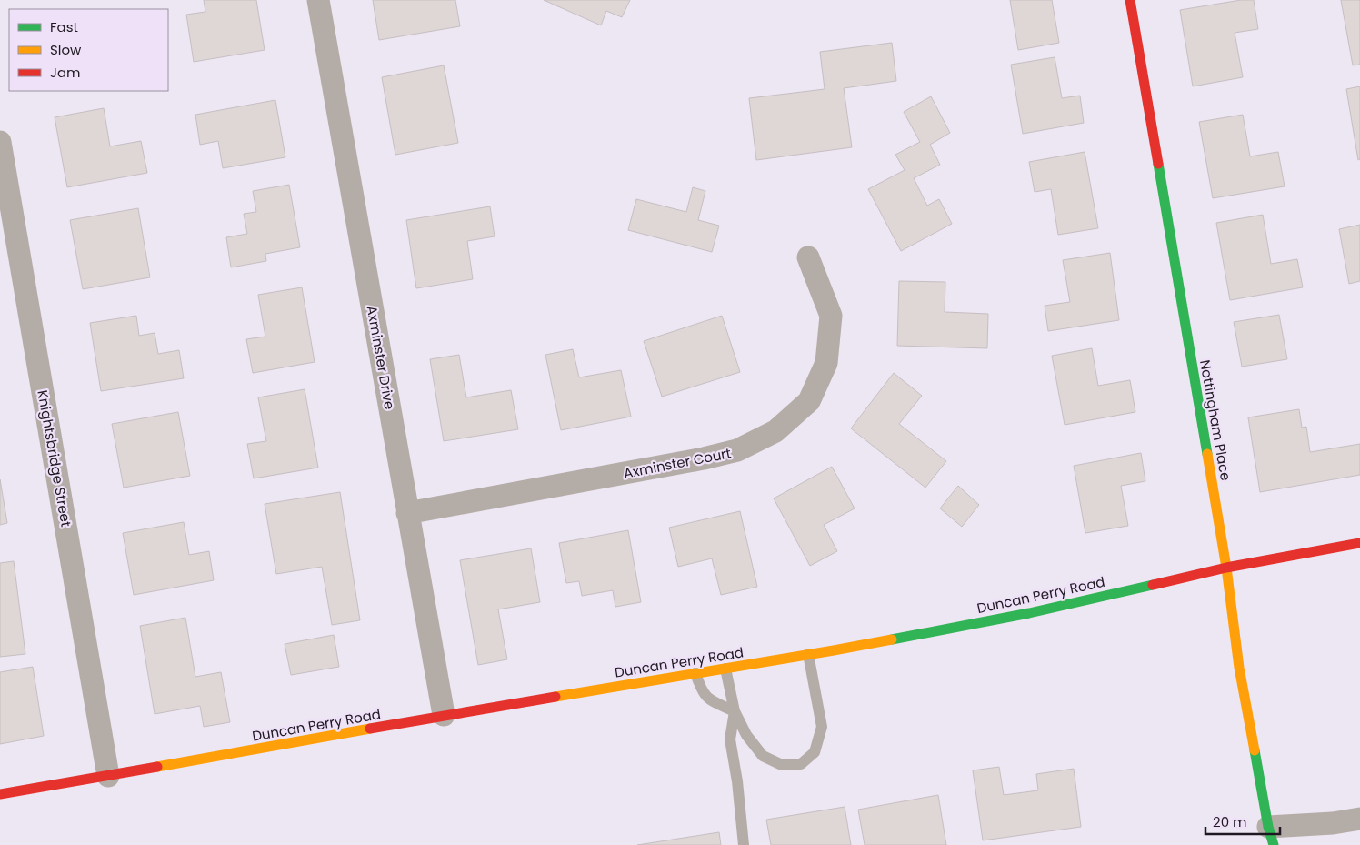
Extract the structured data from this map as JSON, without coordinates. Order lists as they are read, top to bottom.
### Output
{
  "streets": {
    "street": [
      "Axminster Drive",
      "Nottingham Place",
      "Knightsbridge Street",
      "Axminster Court",
      "Duncan Perry Road"
    ]
  },
  "crossings": [
    ["Axminster Drive", "Axminster Court"],
    ["Axminster Drive", "Duncan Perry Road"],
    ["Nottingham Place", "Duncan Perry Road"],
    ["Knightsbridge Street", "Duncan Perry Road"]
  ],
  "legend": ["Fast", "Slow", "Jam"],
  "scale_bar": "20 m"
}
